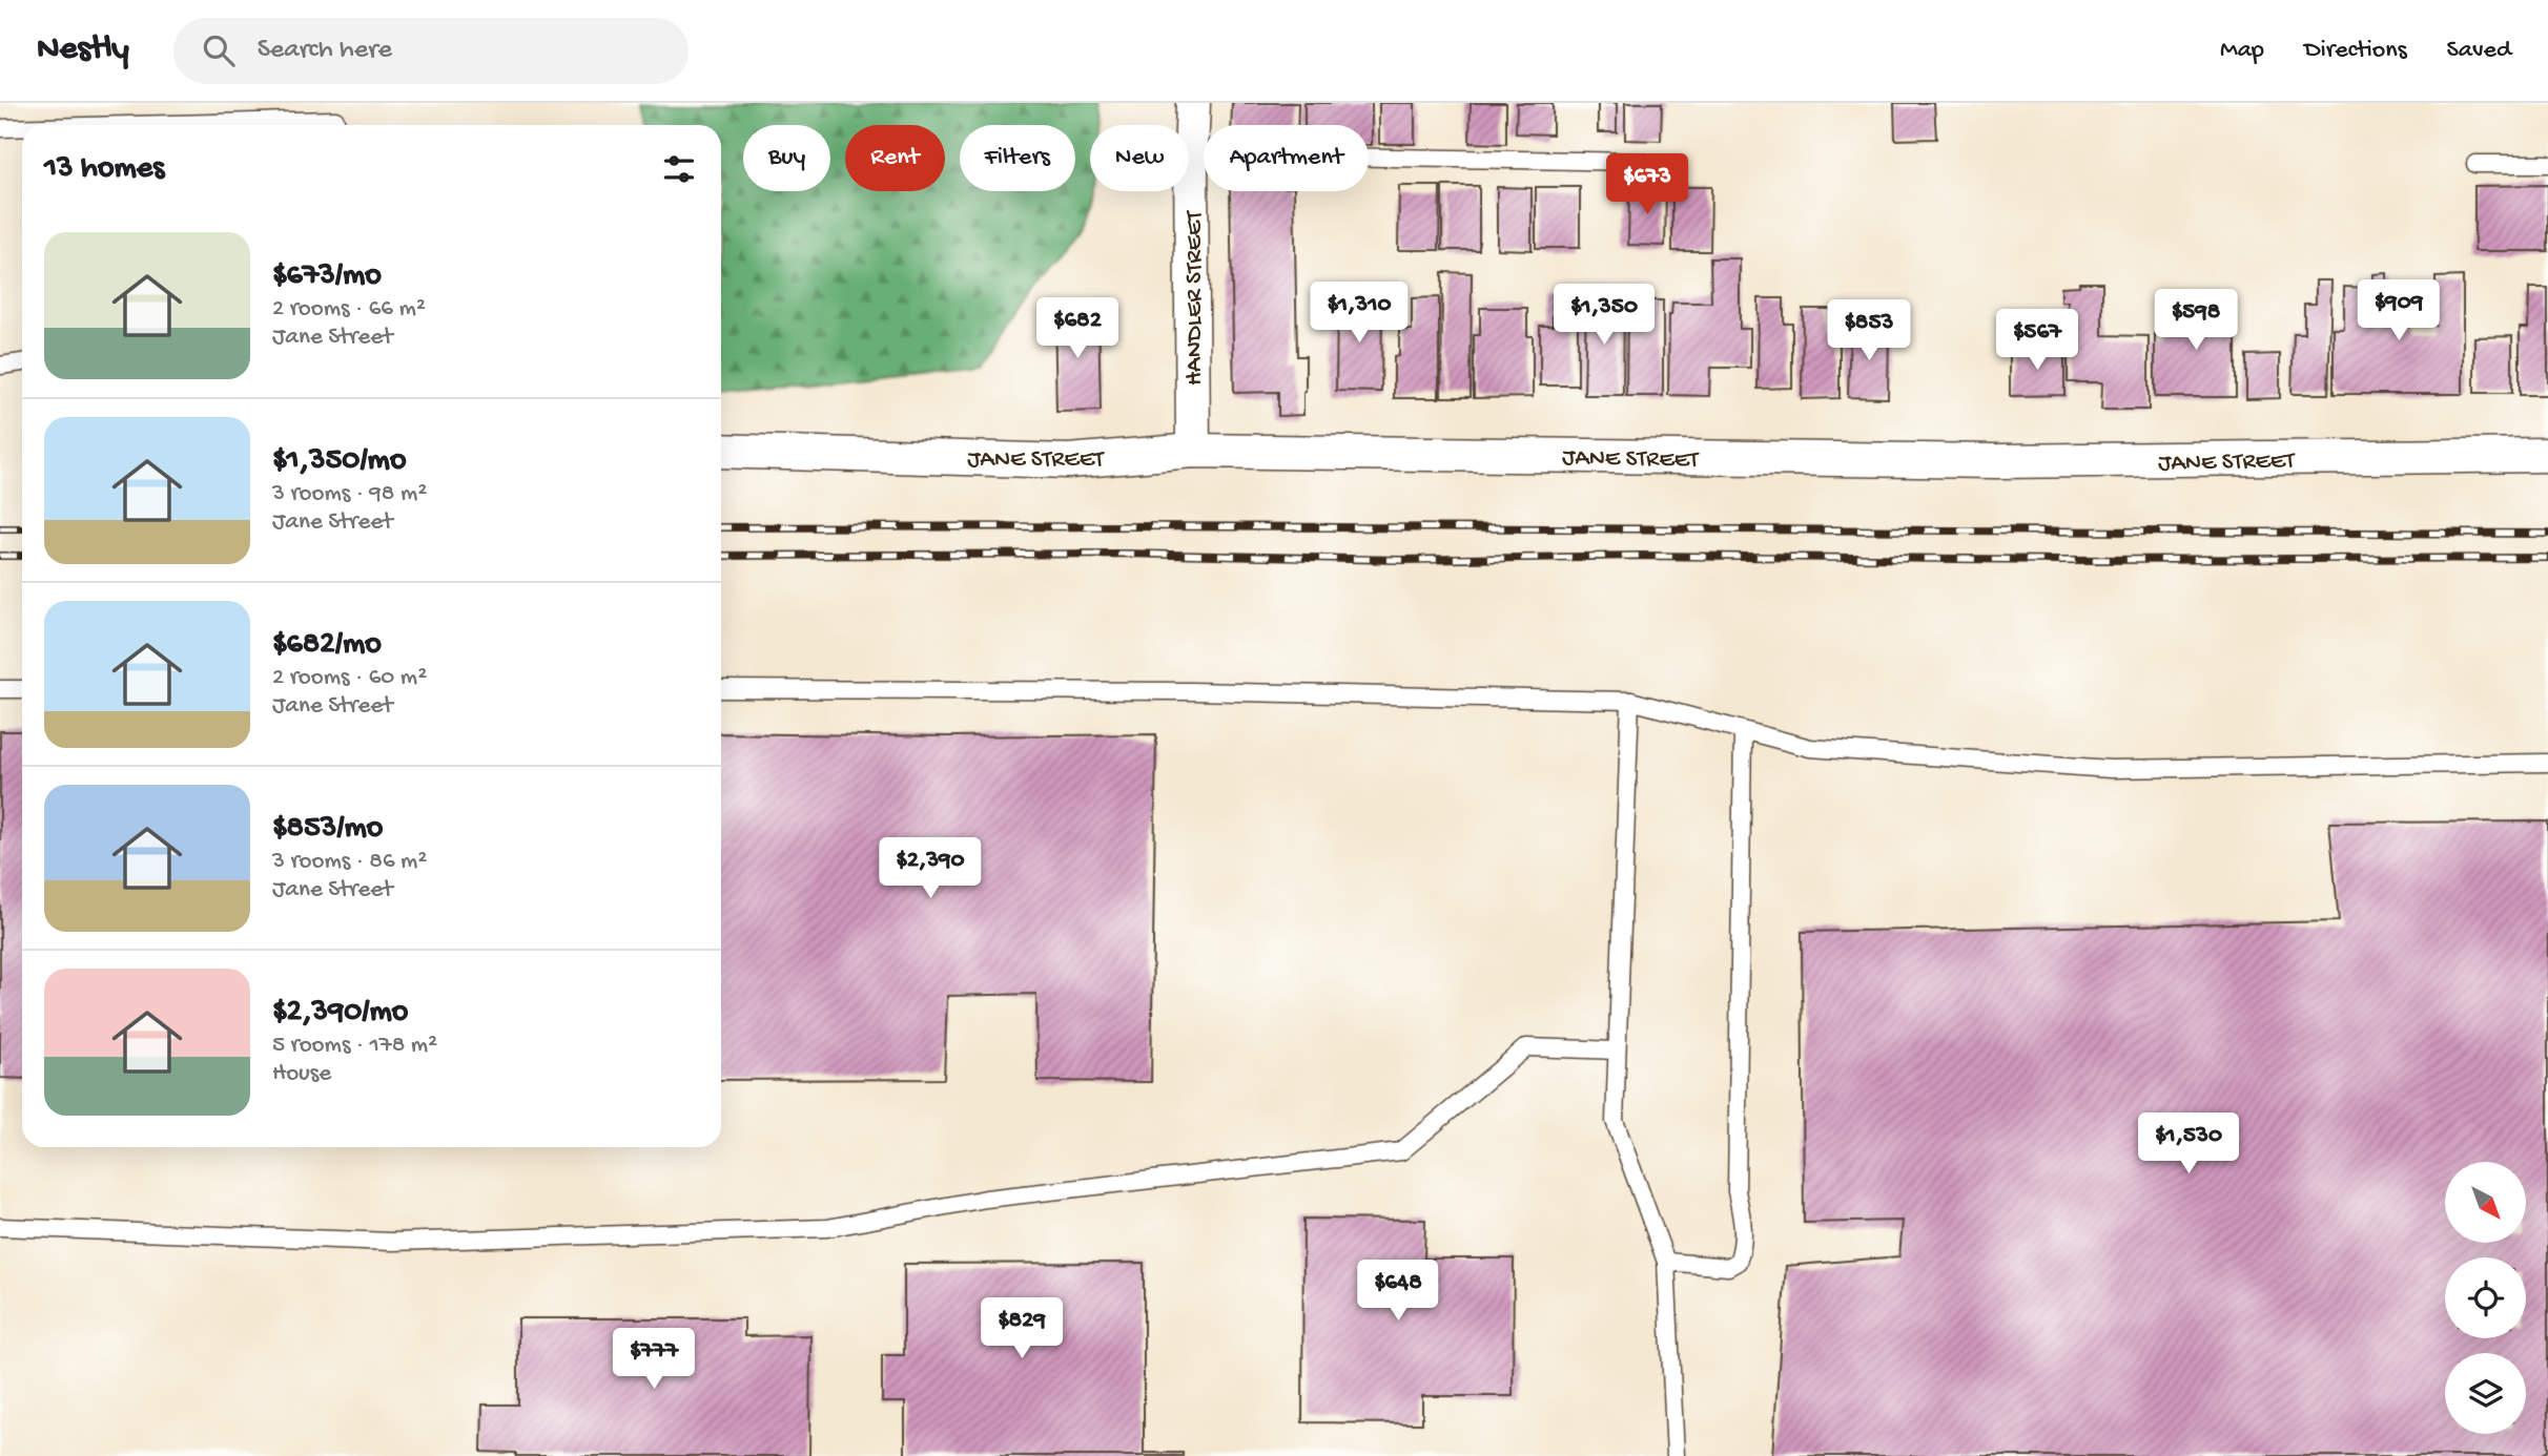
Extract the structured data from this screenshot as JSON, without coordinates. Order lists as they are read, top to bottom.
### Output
{
  "streets": {
    "street": ["HANDLER STREET", "JANE STREET"]
  },
  "crossings": [
    ["HANDLER STREET", "JANE STREET"]
  ],
  "north": "bottom right",
  "page": {
    "header": "Nestly",
    "search": "Search here",
    "nav": ["Map", "Directions", "Saved"],
    "chip": [
      "Buy",
      "Rent",
      "Filters",
      "New",
      "Apartment"
    ],
    "heading": "13 homes",
    "price": [
      "$673",
      "$909",
      "$1,310",
      "$1,350",
      "$598",
      "$682",
      "$853",
      "$567",
      "$2,390",
      "$1,530",
      "$648",
      "$829",
      "$777"
    ],
    "list": [
      {
        "name": "$673/mo",
        "note": "2 rooms · 66 m² · Jane Street"
      },
      {
        "name": "$1,350/mo",
        "note": "3 rooms · 98 m² · Jane Street"
      },
      {
        "name": "$682/mo",
        "note": "2 rooms · 60 m² · Jane Street"
      },
      {
        "name": "$853/mo",
        "note": "3 rooms · 86 m² · Jane Street"
      },
      {
        "name": "$2,390/mo",
        "note": "5 rooms · 178 m² · House"
      }
    ]
  }
}
